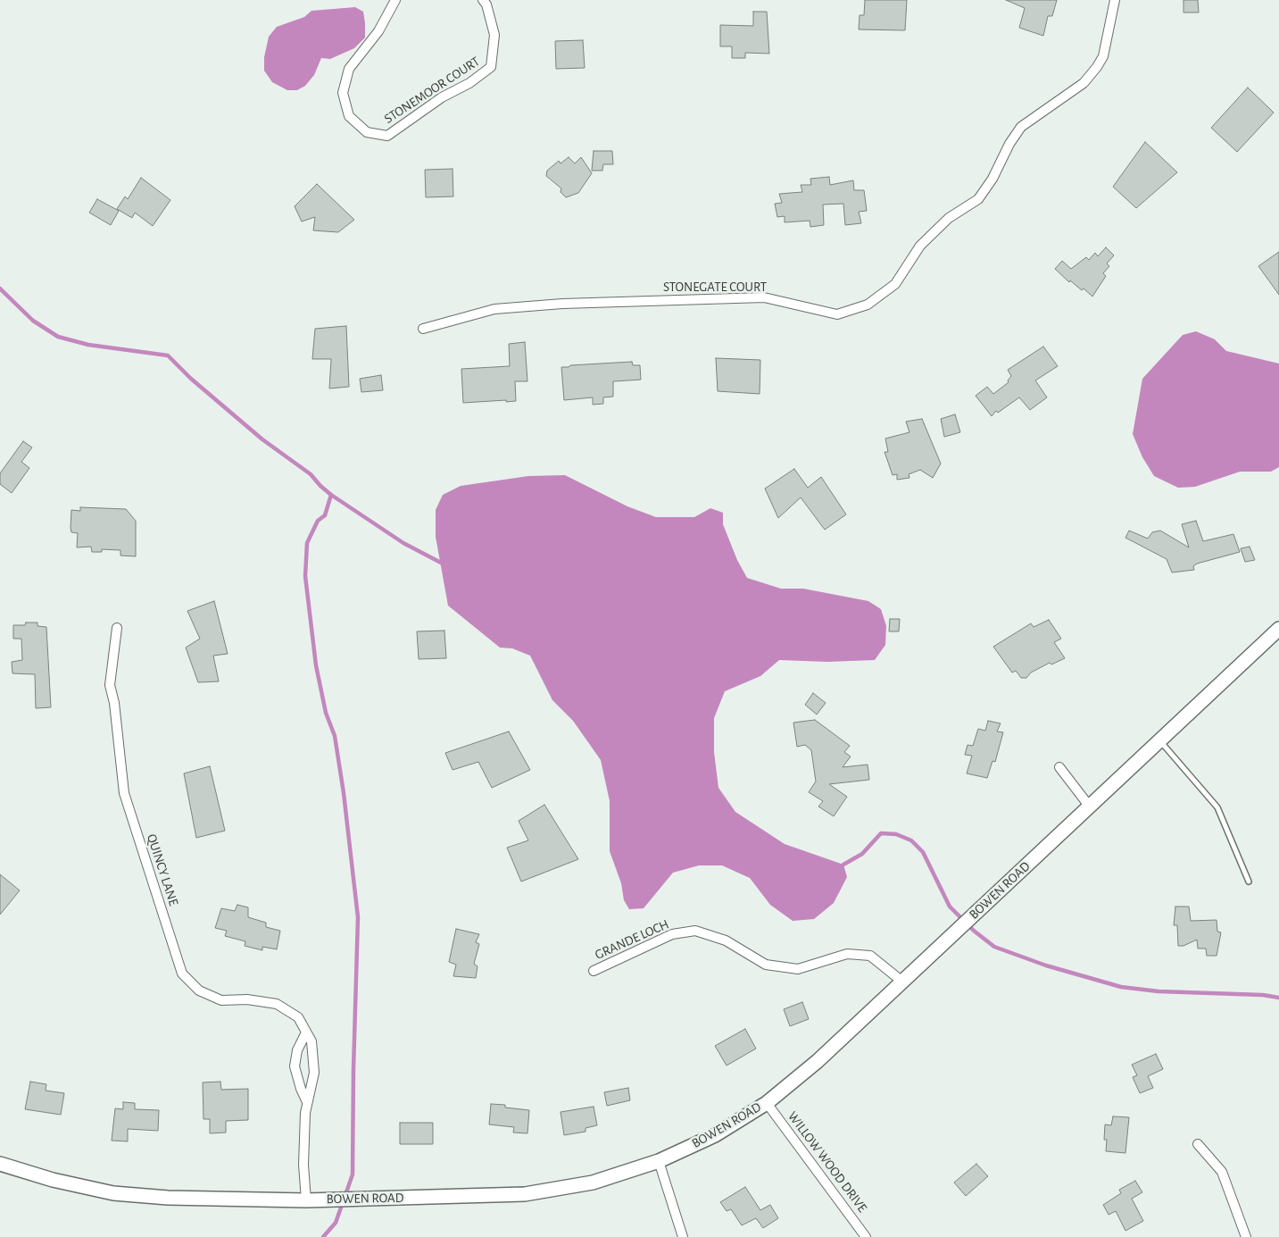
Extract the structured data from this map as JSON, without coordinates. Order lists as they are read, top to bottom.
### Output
{
  "streets": {
    "street": [
      "STONEMOOR COURT",
      "STONEGATE COURT",
      "QUINCY LANE",
      "BOWEN ROAD",
      "GRANDE LOCH",
      "WILLOW WOOD DRIVE"
    ]
  },
  "crossings": [
    ["QUINCY LANE", "BOWEN ROAD"],
    ["BOWEN ROAD", "GRANDE LOCH"],
    ["BOWEN ROAD", "WILLOW WOOD DRIVE"]
  ]
}
